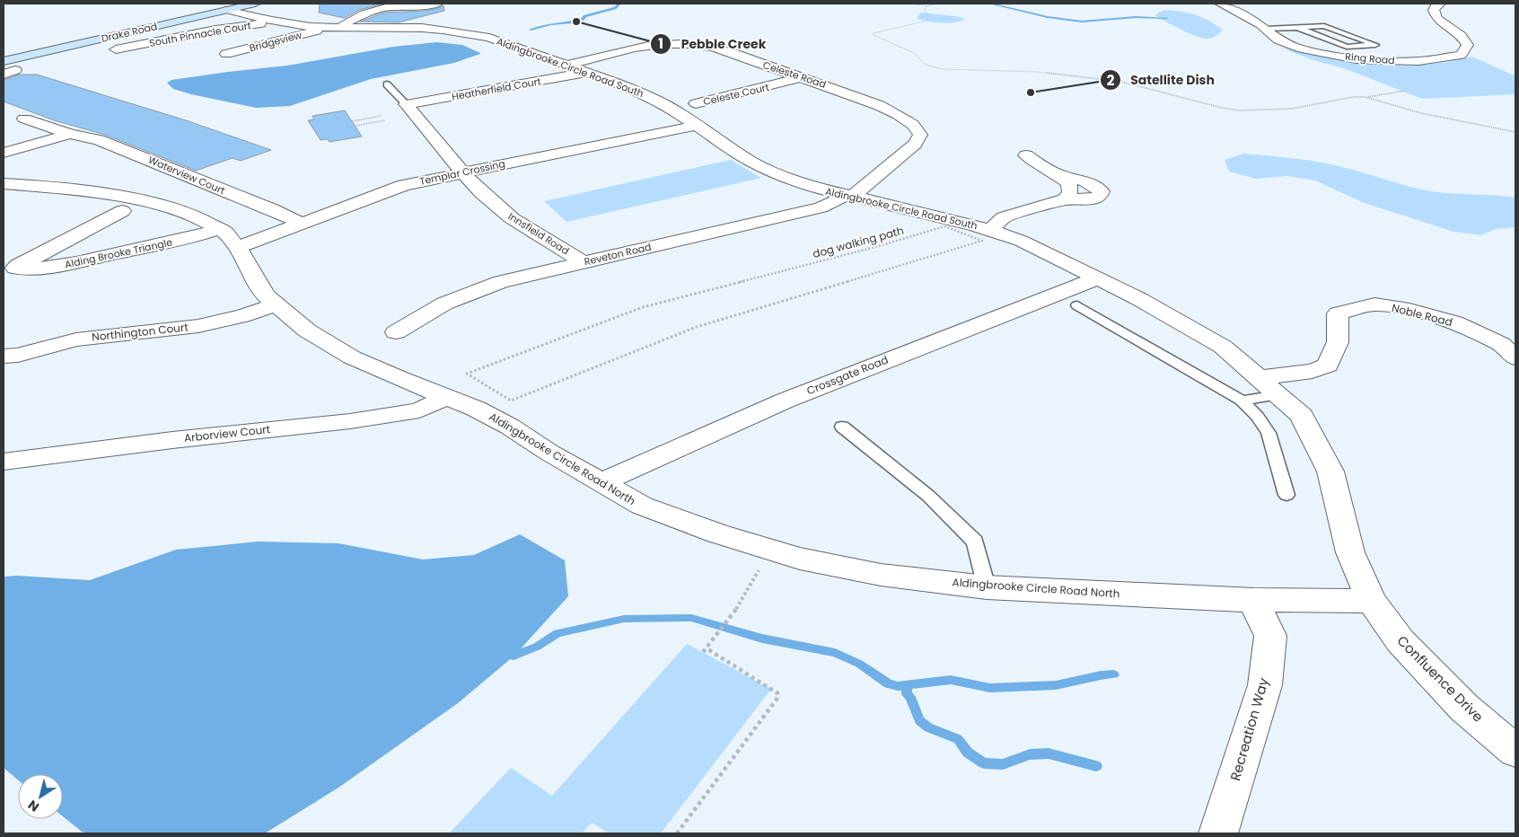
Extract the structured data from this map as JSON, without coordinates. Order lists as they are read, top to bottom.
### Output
{
  "streets": {
    "street": [
      "Drake Road",
      "South Pinnacle Court",
      "Bridgeview",
      "Ring Road",
      "Aldingbrooke Circle Road South",
      "Celeste Road",
      "Heatherfield Court",
      "Celeste Court",
      "Templar Crossing",
      "Waterview Court",
      "Innsfield Road",
      "Alding Brooke Triangle",
      "Reveton Road",
      "Noble Road",
      "Northington Court",
      "Crossgate Road",
      "Arborview Court",
      "Aldingbrooke Circle Road North",
      "Confluence Drive",
      "Recreation Way"
    ],
    "path": ["dog walking path"]
  },
  "crossings": [
    ["Drake Road", "Aldingbrooke Circle Road South"],
    ["South Pinnacle Court", "Aldingbrooke Circle Road South"],
    ["Bridgeview", "Aldingbrooke Circle Road South"],
    ["Aldingbrooke Circle Road South", "Celeste Road"],
    ["Aldingbrooke Circle Road South", "Heatherfield Court"],
    ["Aldingbrooke Circle Road South", "Templar Crossing"],
    ["Aldingbrooke Circle Road South", "Reveton Road"],
    ["Aldingbrooke Circle Road South", "Noble Road"],
    ["Aldingbrooke Circle Road South", "Crossgate Road"],
    ["Aldingbrooke Circle Road South", "Aldingbrooke Circle Road North"],
    ["Aldingbrooke Circle Road South", "Confluence Drive"],
    ["Celeste Road", "Celeste Court"],
    ["Celeste Road", "Reveton Road"],
    ["Heatherfield Court", "Innsfield Road"],
    ["Templar Crossing", "Waterview Court"],
    ["Templar Crossing", "Innsfield Road"],
    ["Templar Crossing", "Alding Brooke Triangle"],
    ["Templar Crossing", "Aldingbrooke Circle Road North"],
    ["Innsfield Road", "Reveton Road"],
    ["Alding Brooke Triangle", "Aldingbrooke Circle Road North"],
    ["Northington Court", "Aldingbrooke Circle Road North"],
    ["Crossgate Road", "Aldingbrooke Circle Road North"],
    ["Arborview Court", "Aldingbrooke Circle Road North"],
    ["Aldingbrooke Circle Road North", "Confluence Drive"],
    ["Aldingbrooke Circle Road North", "Recreation Way"]
  ],
  "places": ["Pebble Creek", "Satellite Dish"],
  "north": "bottom left"
}
